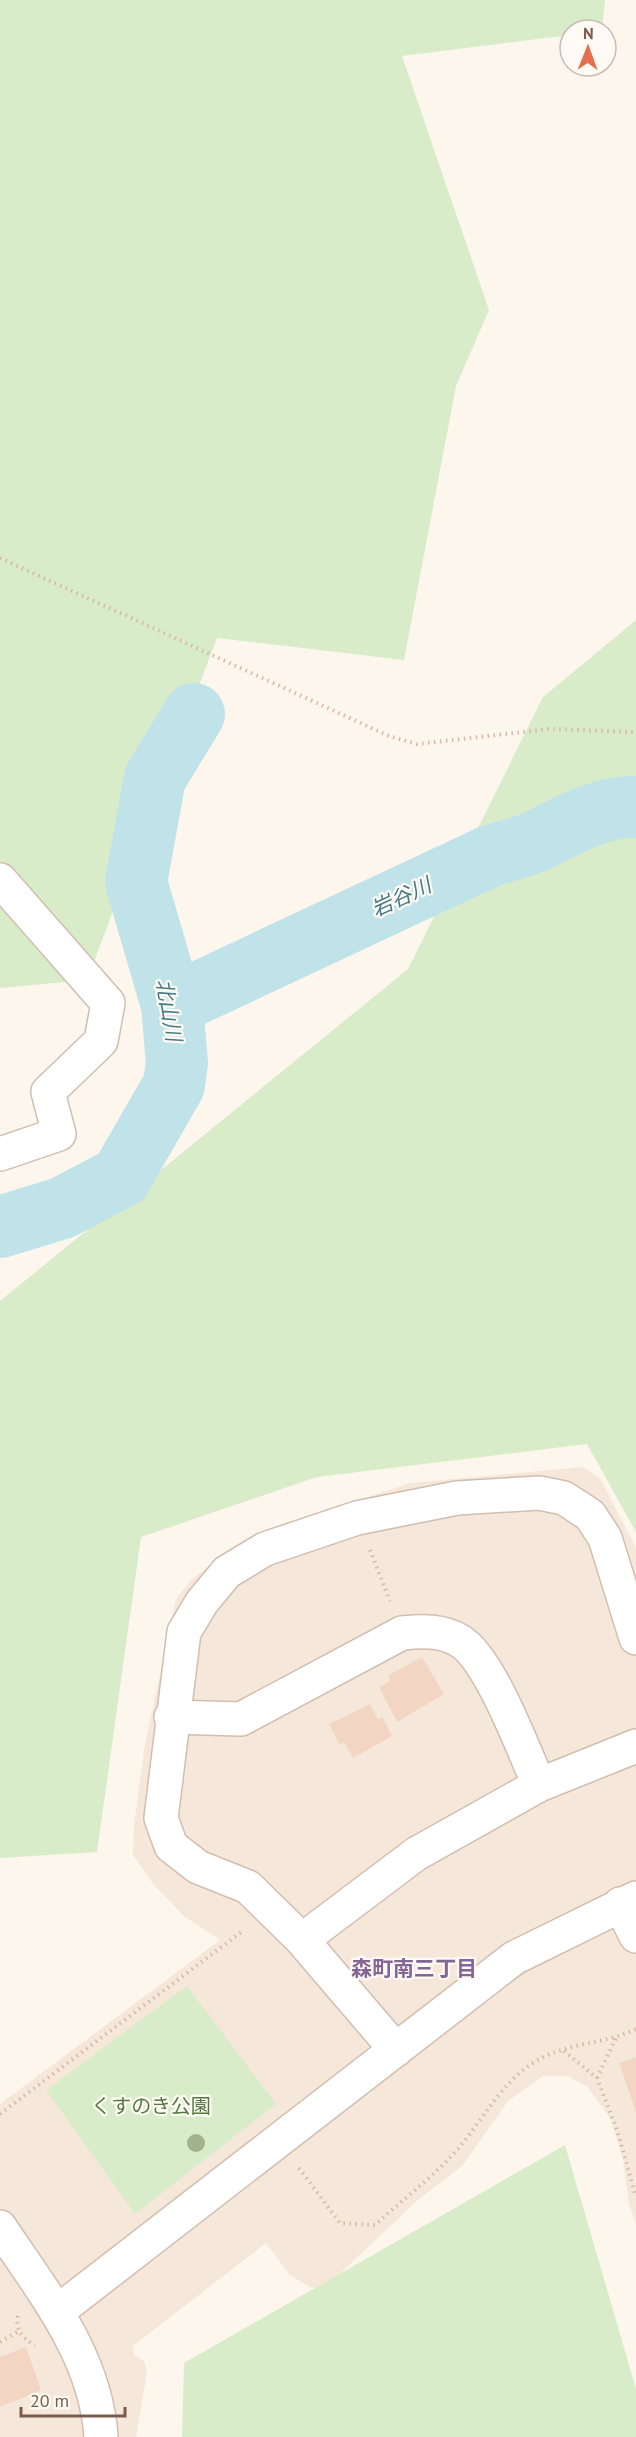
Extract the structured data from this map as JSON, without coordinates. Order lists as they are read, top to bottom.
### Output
{
  "districts": ["森町南三丁目"],
  "water": ["岩谷川", "北山川"],
  "parks": ["くすのき公園"],
  "scale_bar": "20 m",
  "north": "top"
}
